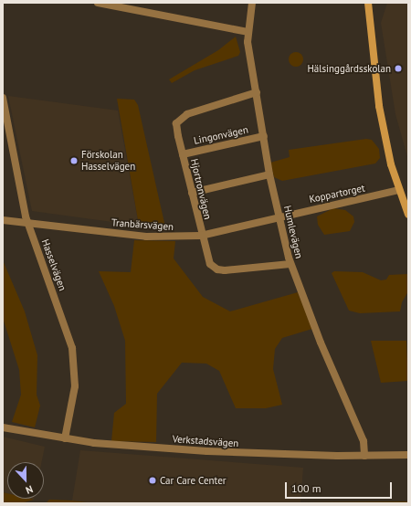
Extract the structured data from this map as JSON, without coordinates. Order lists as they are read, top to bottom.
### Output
{
  "streets": {
    "street": [
      "Lingonvägen",
      "Hjortronvägen",
      "Koppartorget",
      "Tranbärsvägen",
      "Humlevägen",
      "Hasselvägen",
      "Verkstadsvägen"
    ]
  },
  "crossings": [
    ["Lingonvägen", "Hjortronvägen"],
    ["Lingonvägen", "Humlevägen"],
    ["Hjortronvägen", "Tranbärsvägen"],
    ["Hjortronvägen", "Humlevägen"],
    ["Koppartorget", "Tranbärsvägen"],
    ["Koppartorget", "Humlevägen"],
    ["Tranbärsvägen", "Humlevägen"],
    ["Tranbärsvägen", "Hasselvägen"],
    ["Humlevägen", "Verkstadsvägen"],
    ["Hasselvägen", "Verkstadsvägen"]
  ],
  "places": ["Hälsinggårdsskolan", "Förskolan Hasselvägen", "Car Care Center"],
  "scale_bar": "100 m",
  "north": "bottom"
}
